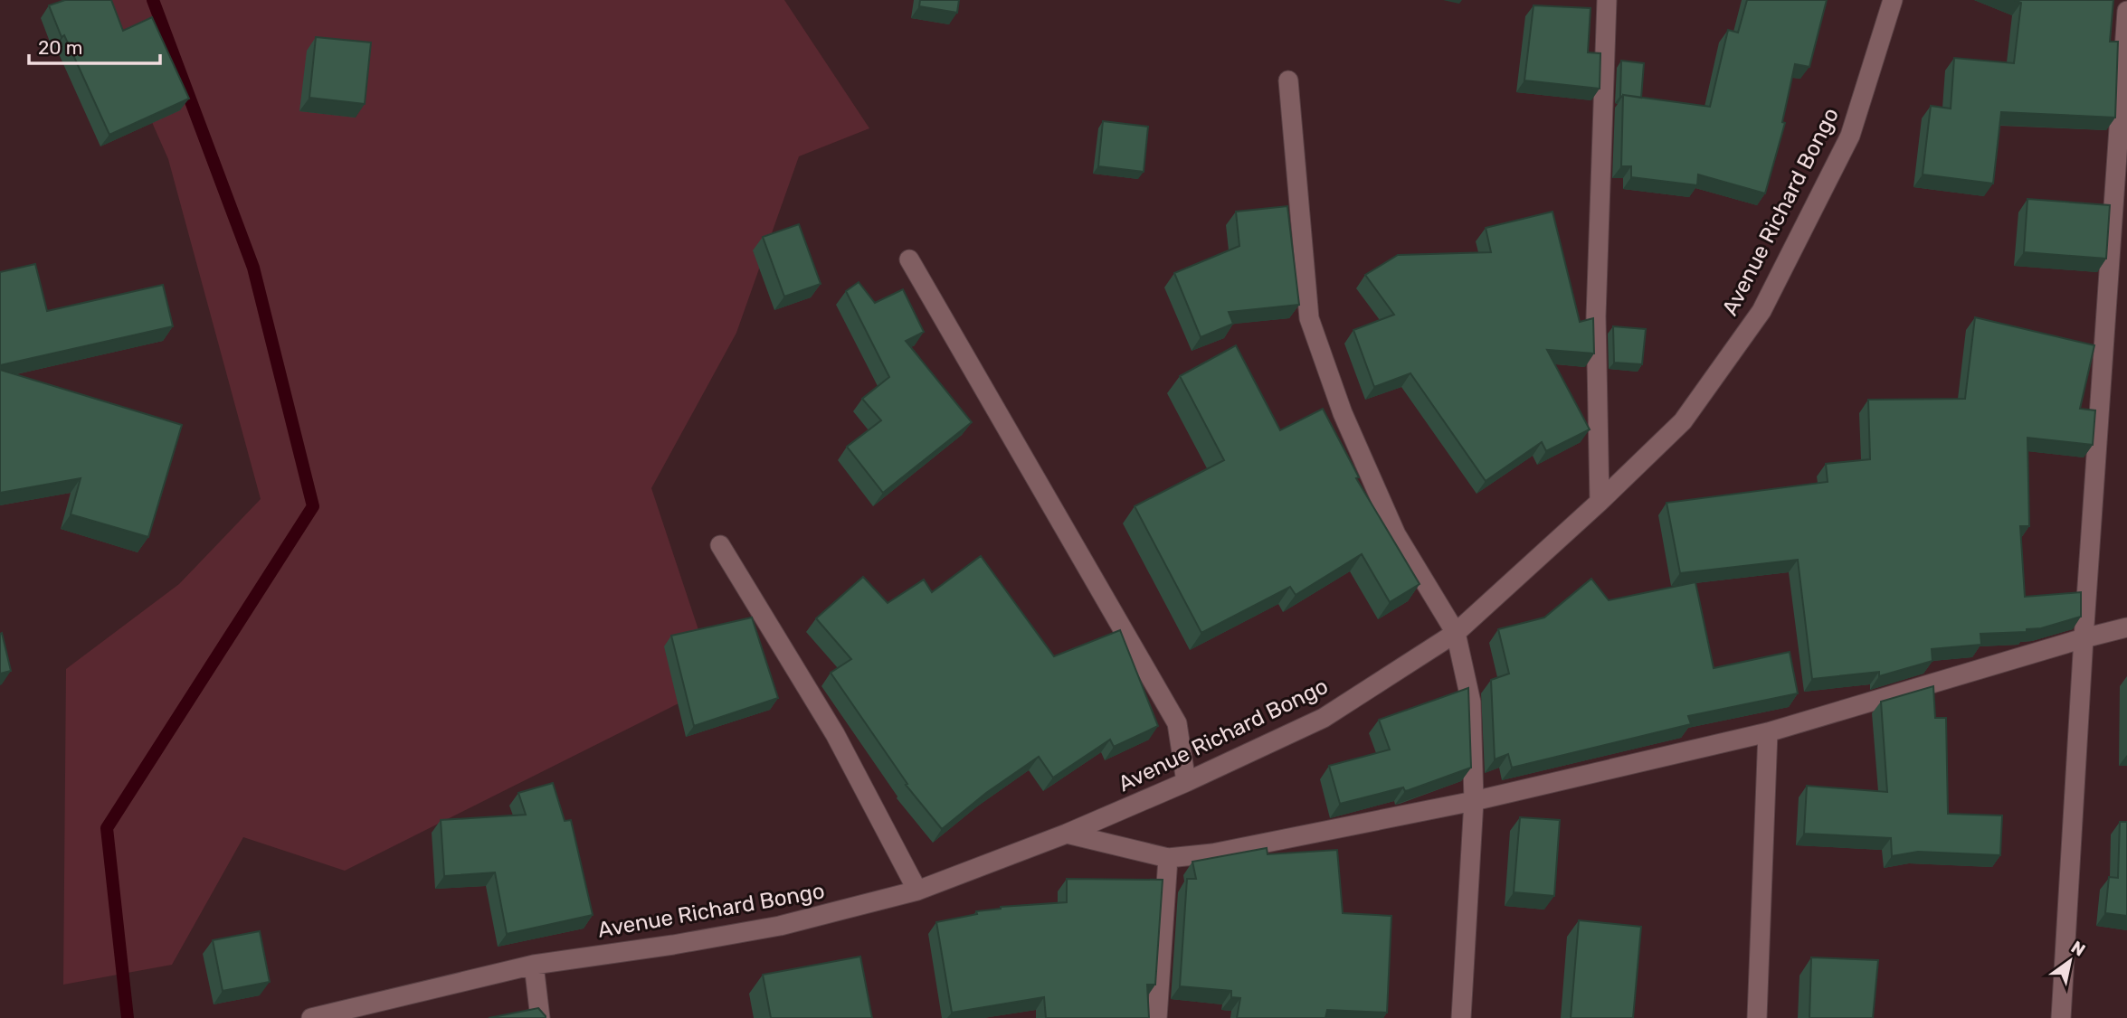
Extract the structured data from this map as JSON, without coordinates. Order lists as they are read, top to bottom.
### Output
{
  "streets": {
    "street": ["Avenue Richard Bongo"]
  },
  "scale_bar": "20 m",
  "north": "top right"
}
